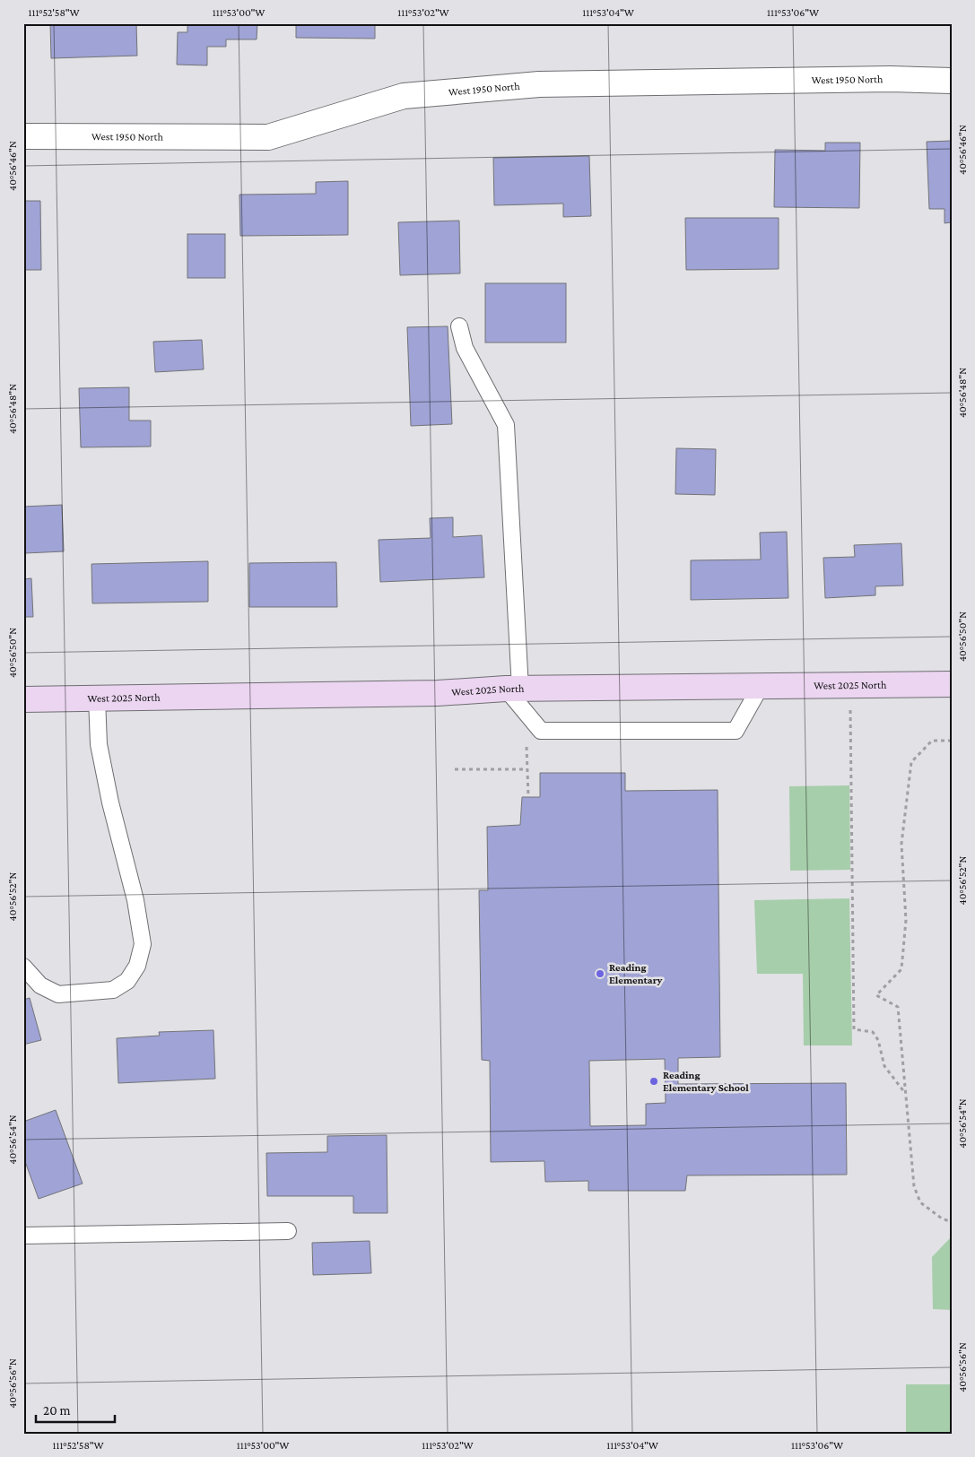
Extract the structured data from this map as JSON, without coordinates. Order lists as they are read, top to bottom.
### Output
{
  "streets": {
    "street": ["West 1950 North", "West 2025 North"]
  },
  "places": ["Reading Elementary", "Reading Elementary School"],
  "scale_bar": "20 m",
  "coordinates": [
    "111°52'58\"W",
    "111°53'00\"W",
    "111°53'02\"W",
    "111°53'04\"W",
    "111°53'06\"W",
    "40°56'46\"N",
    "40°56'48\"N",
    "40°56'50\"N",
    "40°56'52\"N",
    "40°56'54\"N",
    "40°56'56\"N"
  ]
}
